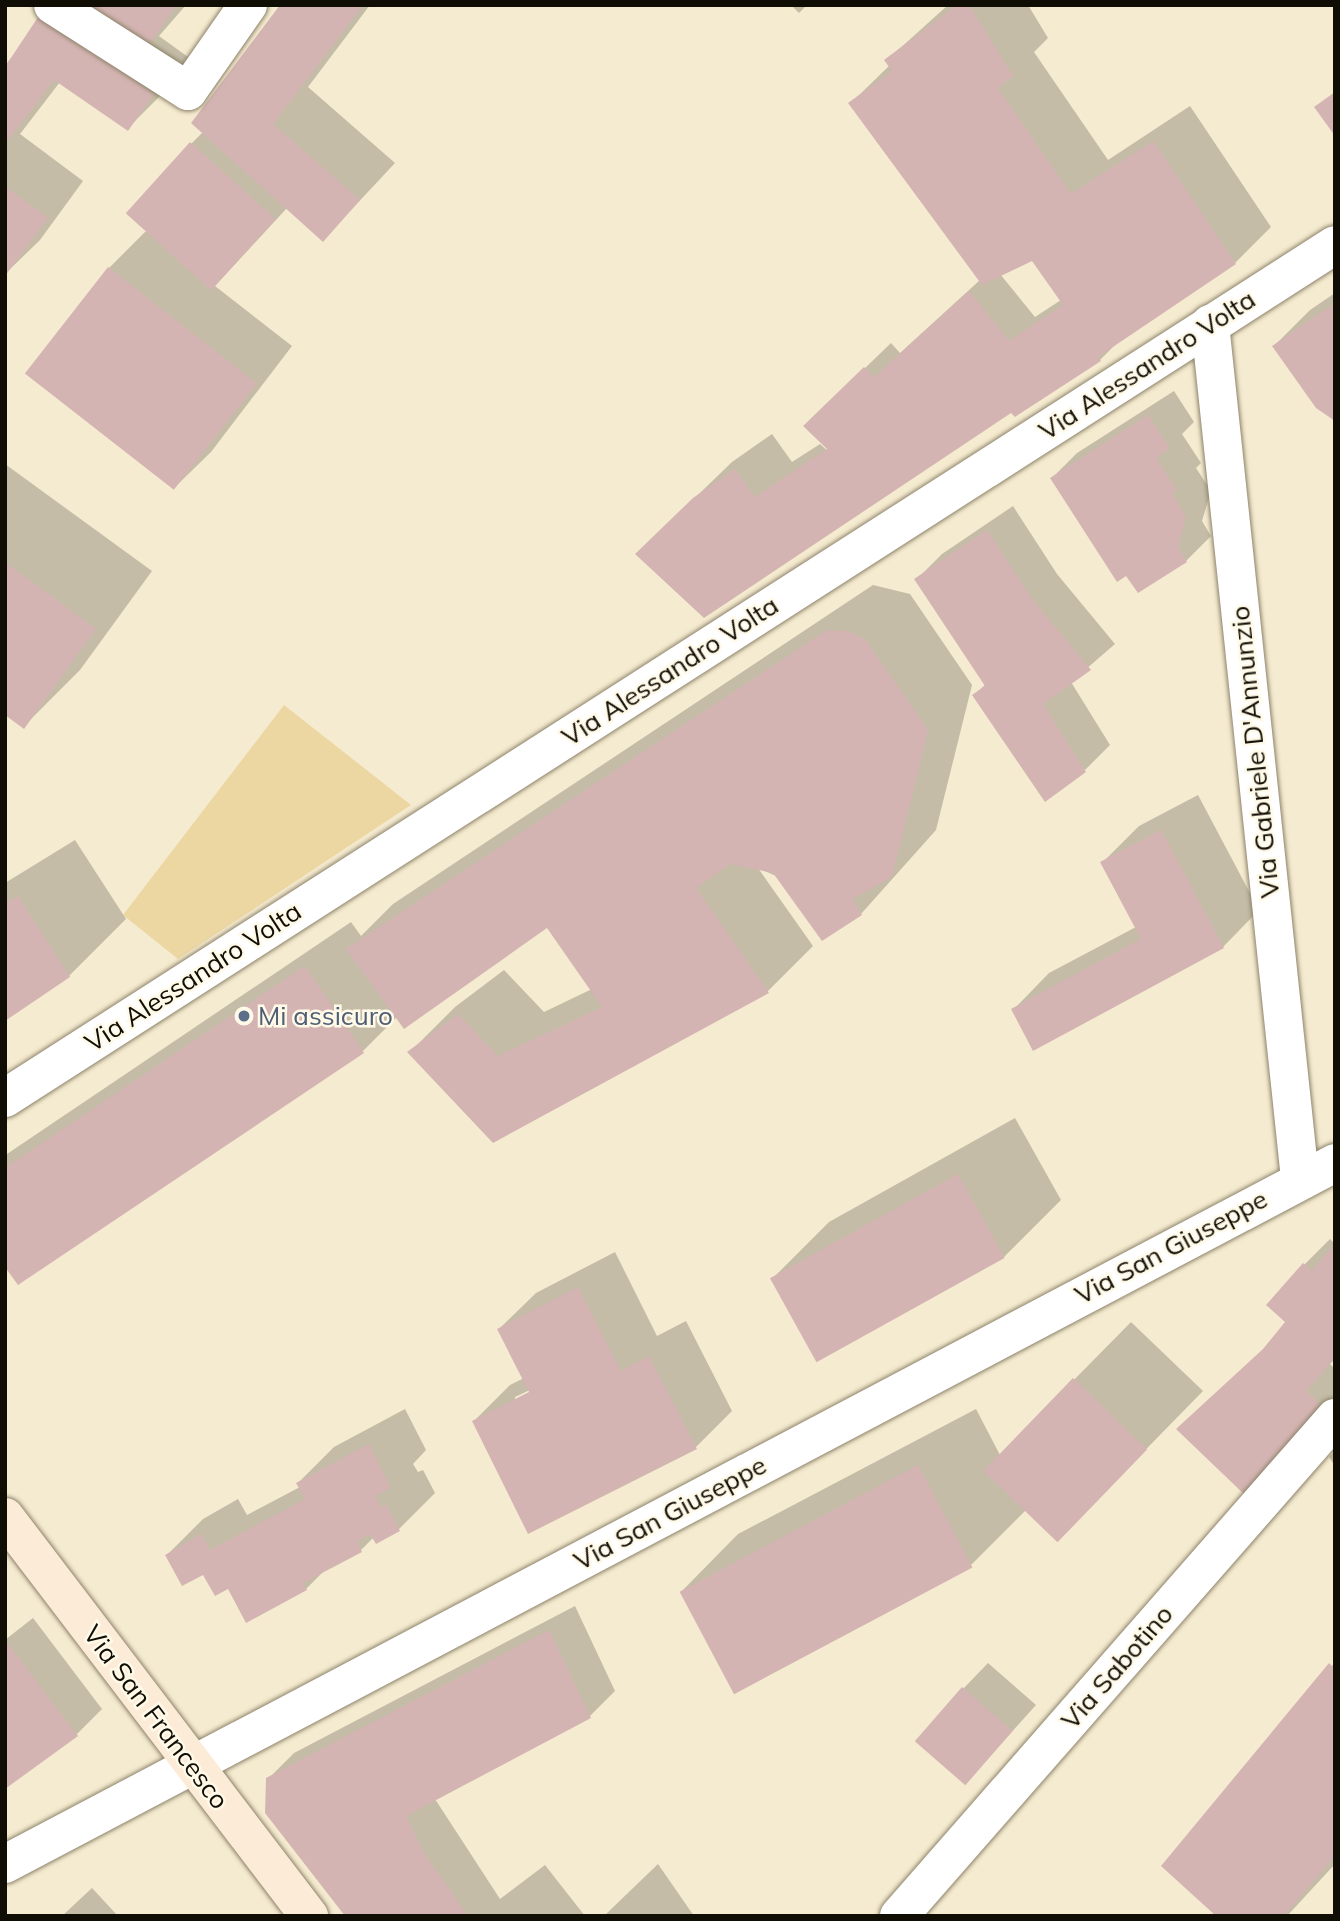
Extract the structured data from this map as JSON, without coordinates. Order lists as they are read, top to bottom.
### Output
{
  "streets": {
    "street": [
      "Via Alessandro Volta",
      "Via Gabriele D'Annunzio",
      "Via San Giuseppe",
      "Via Sabotino",
      "Via San Francesco"
    ]
  },
  "crossings": [
    ["Via Alessandro Volta", "Via Gabriele D'Annunzio"],
    ["Via Gabriele D'Annunzio", "Via San Giuseppe"],
    ["Via San Giuseppe", "Via San Francesco"]
  ],
  "places": ["Mi assicuro"]
}
